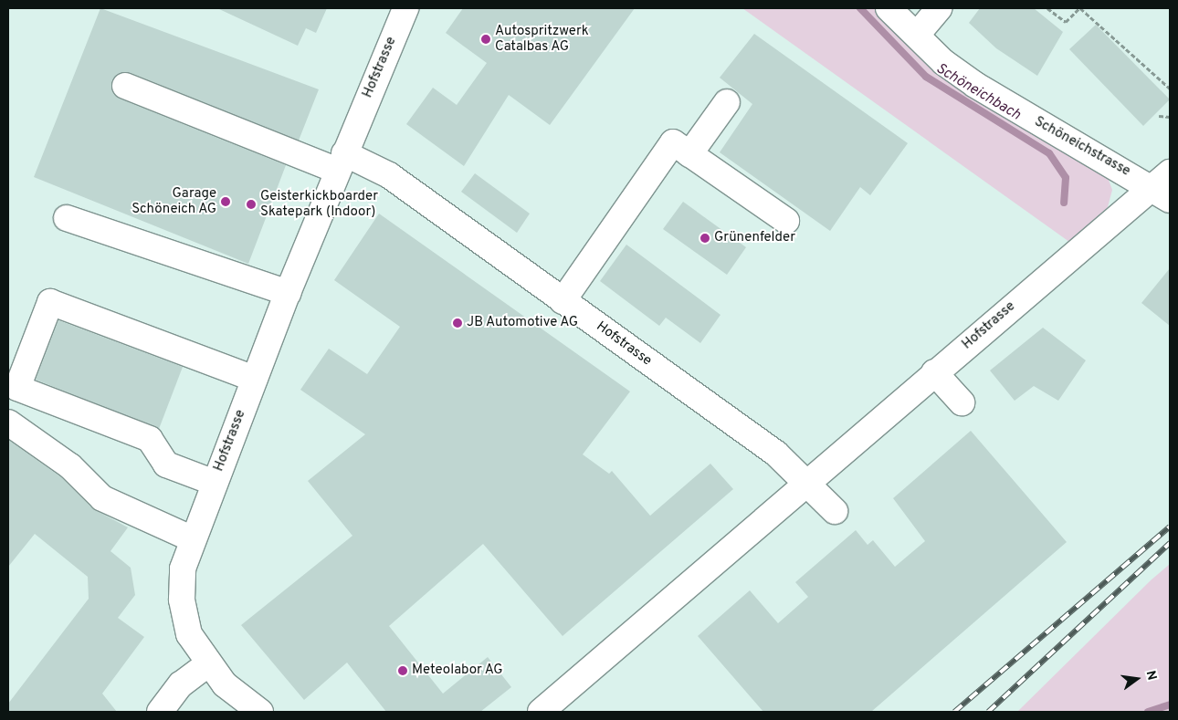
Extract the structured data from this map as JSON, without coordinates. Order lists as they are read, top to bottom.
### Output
{
  "streets": {
    "street": ["Hofstrasse", "Schöneichstrasse"]
  },
  "crossings": [
    ["Hofstrasse", "Schöneichstrasse"]
  ],
  "water": ["Schöneichbach"],
  "places": [
    "Autospritzwerk Catalbas AG",
    "Garage Schöneich AG",
    "Geisterkickboarder Skatepark (Indoor)",
    "Grünenfelder",
    "JB Automotive AG",
    "Meteolabor AG"
  ],
  "north": "right"
}
